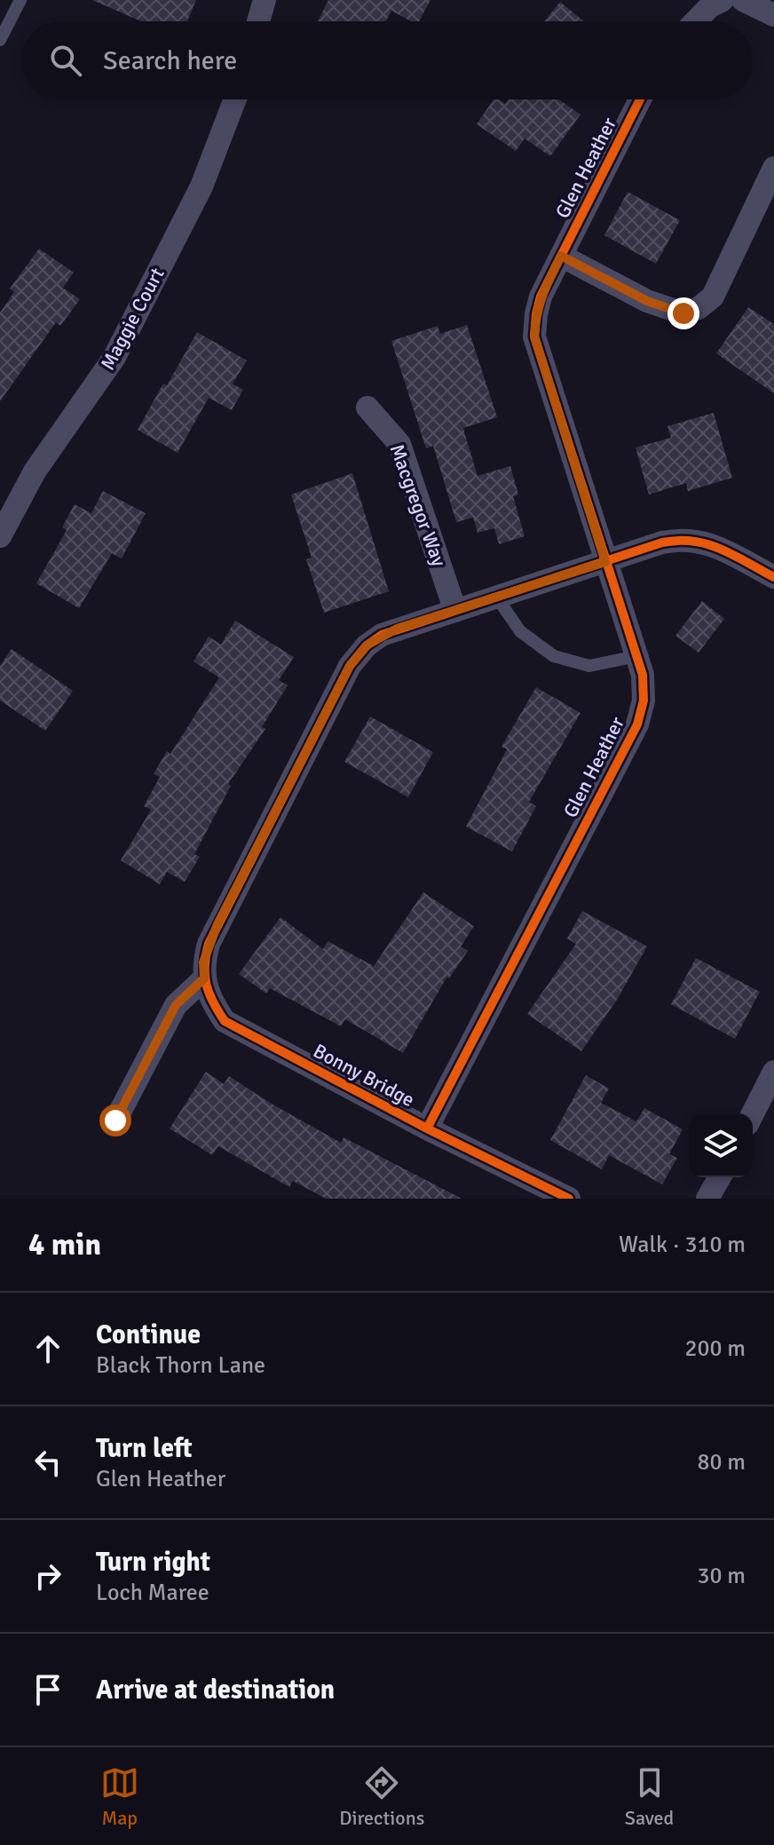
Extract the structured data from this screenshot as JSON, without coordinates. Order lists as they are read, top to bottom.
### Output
{
  "streets": {
    "street": [
      "Glen Heather",
      "Maggie Court",
      "Macgregor Way",
      "Bonny Bridge"
    ]
  },
  "crossings": [
    ["Glen Heather", "Bonny Bridge"]
  ],
  "page": {
    "search": "Search here",
    "heading": ["4 min", "Walk · 310 m"],
    "list": [
      ["Continue", "Black Thorn Lane", "200 m"],
      ["Turn left", "Glen Heather", "80 m"],
      ["Turn right", "Loch Maree", "30 m"],
      "Arrive at destination"
    ],
    "nav": ["Map", "Directions", "Saved"]
  }
}
